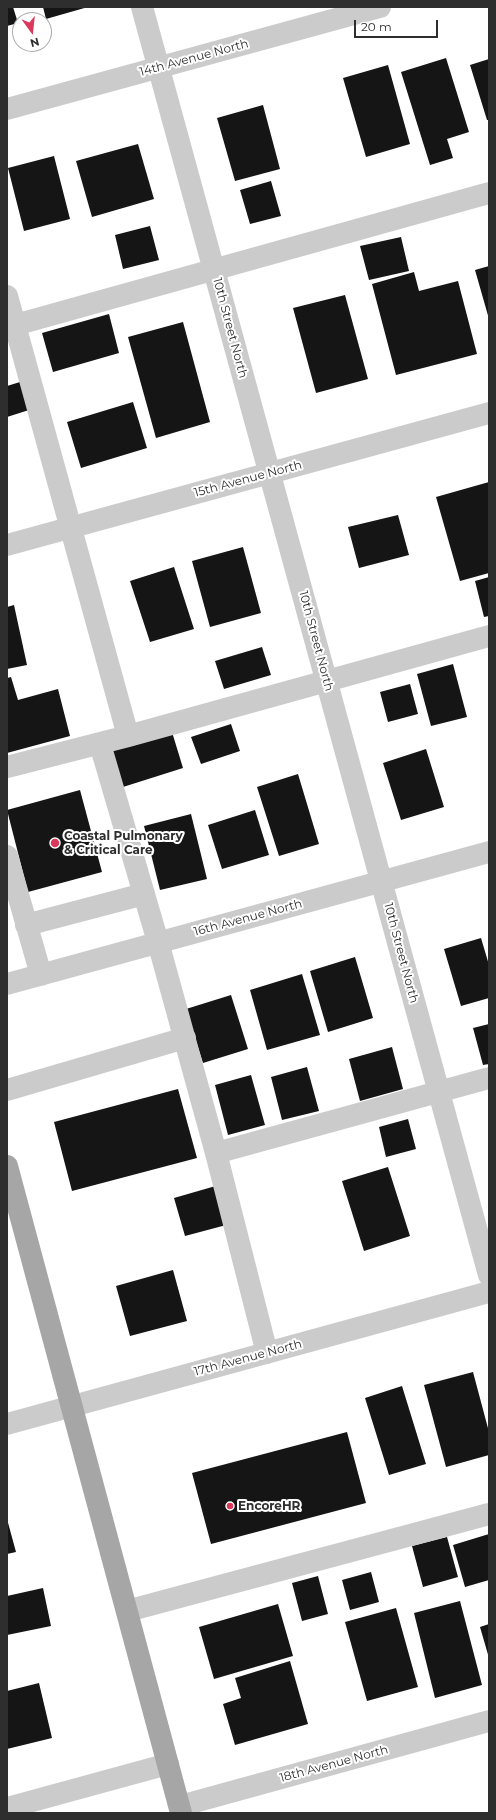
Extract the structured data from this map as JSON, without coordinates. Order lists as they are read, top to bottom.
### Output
{
  "streets": {
    "street": [
      "14th Avenue North",
      "10th Street North",
      "15th Avenue North",
      "16th Avenue North",
      "17th Avenue North",
      "18th Avenue North"
    ]
  },
  "crossings": [
    ["14th Avenue North", "10th Street North"],
    ["10th Street North", "15th Avenue North"],
    ["10th Street North", "16th Avenue North"]
  ],
  "places": ["Coastal Pulmonary & Critical Care", "EncoreHR"],
  "scale_bar": "20 m",
  "north": "bottom"
}
